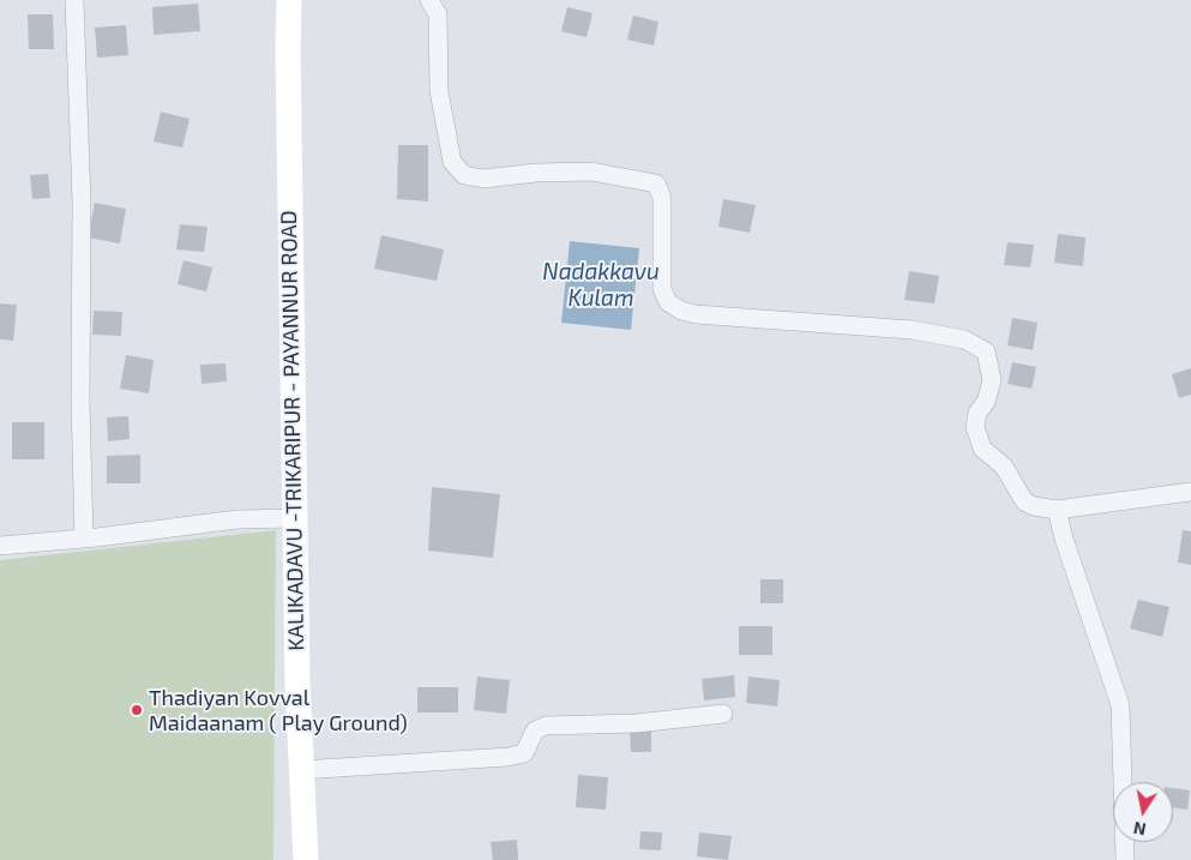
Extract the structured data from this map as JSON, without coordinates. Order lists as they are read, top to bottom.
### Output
{
  "streets": {
    "main road": ["KALIKADAVU -TRIKARIPUR - PAYANNUR ROAD"]
  },
  "water": ["Nadakkavu Kulam"],
  "places": ["Thadiyan Kovval Maidaanam ( Play Ground)"],
  "north": "bottom"
}
